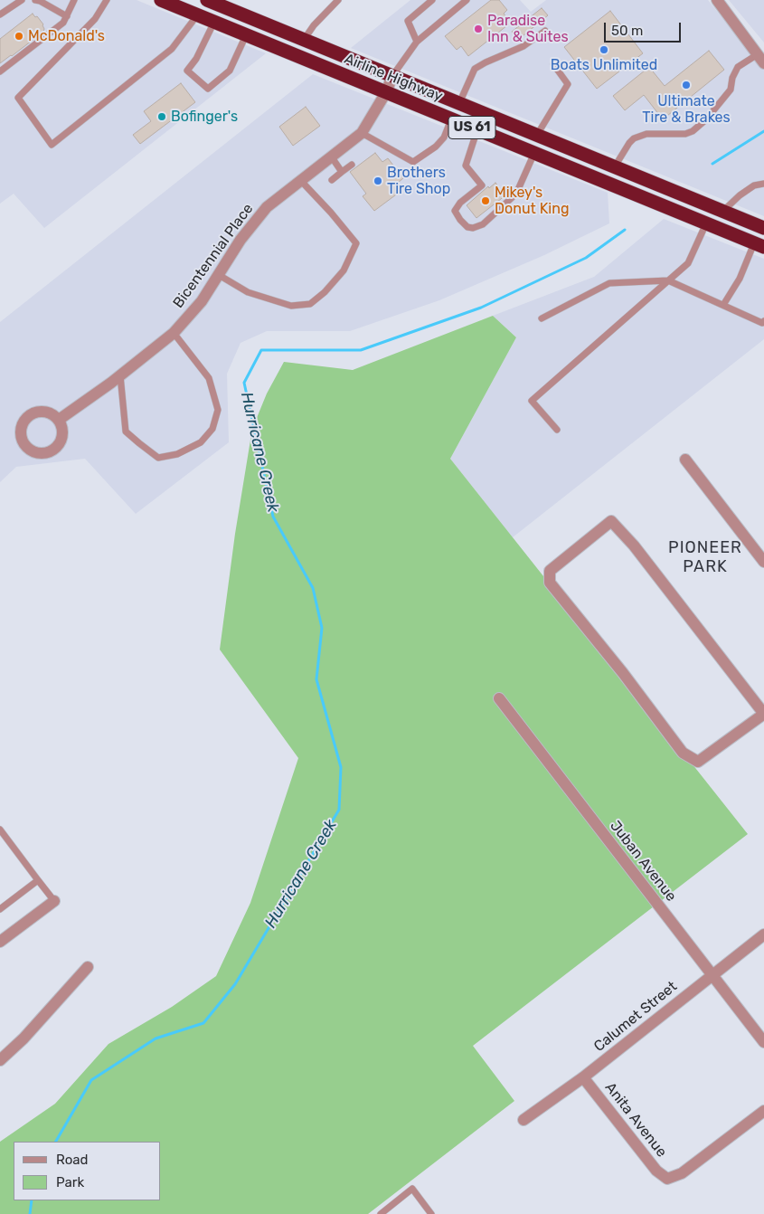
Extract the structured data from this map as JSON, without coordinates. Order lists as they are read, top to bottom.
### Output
{
  "streets": {
    "highway": ["Airline Highway", "US 61"],
    "street": [
      "Bicentennial Place",
      "Juban Avenue",
      "Calumet Street",
      "Anita Avenue"
    ]
  },
  "crossings": [
    ["Airline Highway", "Bicentennial Place"],
    ["Juban Avenue", "Calumet Street"],
    ["Calumet Street", "Anita Avenue"]
  ],
  "districts": ["PIONEER PARK"],
  "water": ["Hurricane Creek"],
  "places": [
    "Paradise Inn & Suites",
    "McDonald's",
    "Boats Unlimited",
    "Ultimate Tire & Brakes",
    "Bofinger's",
    "Brothers Tire Shop",
    "Mikey's Donut King"
  ],
  "legend": ["Road", "Park"],
  "scale_bar": "50 m"
}
